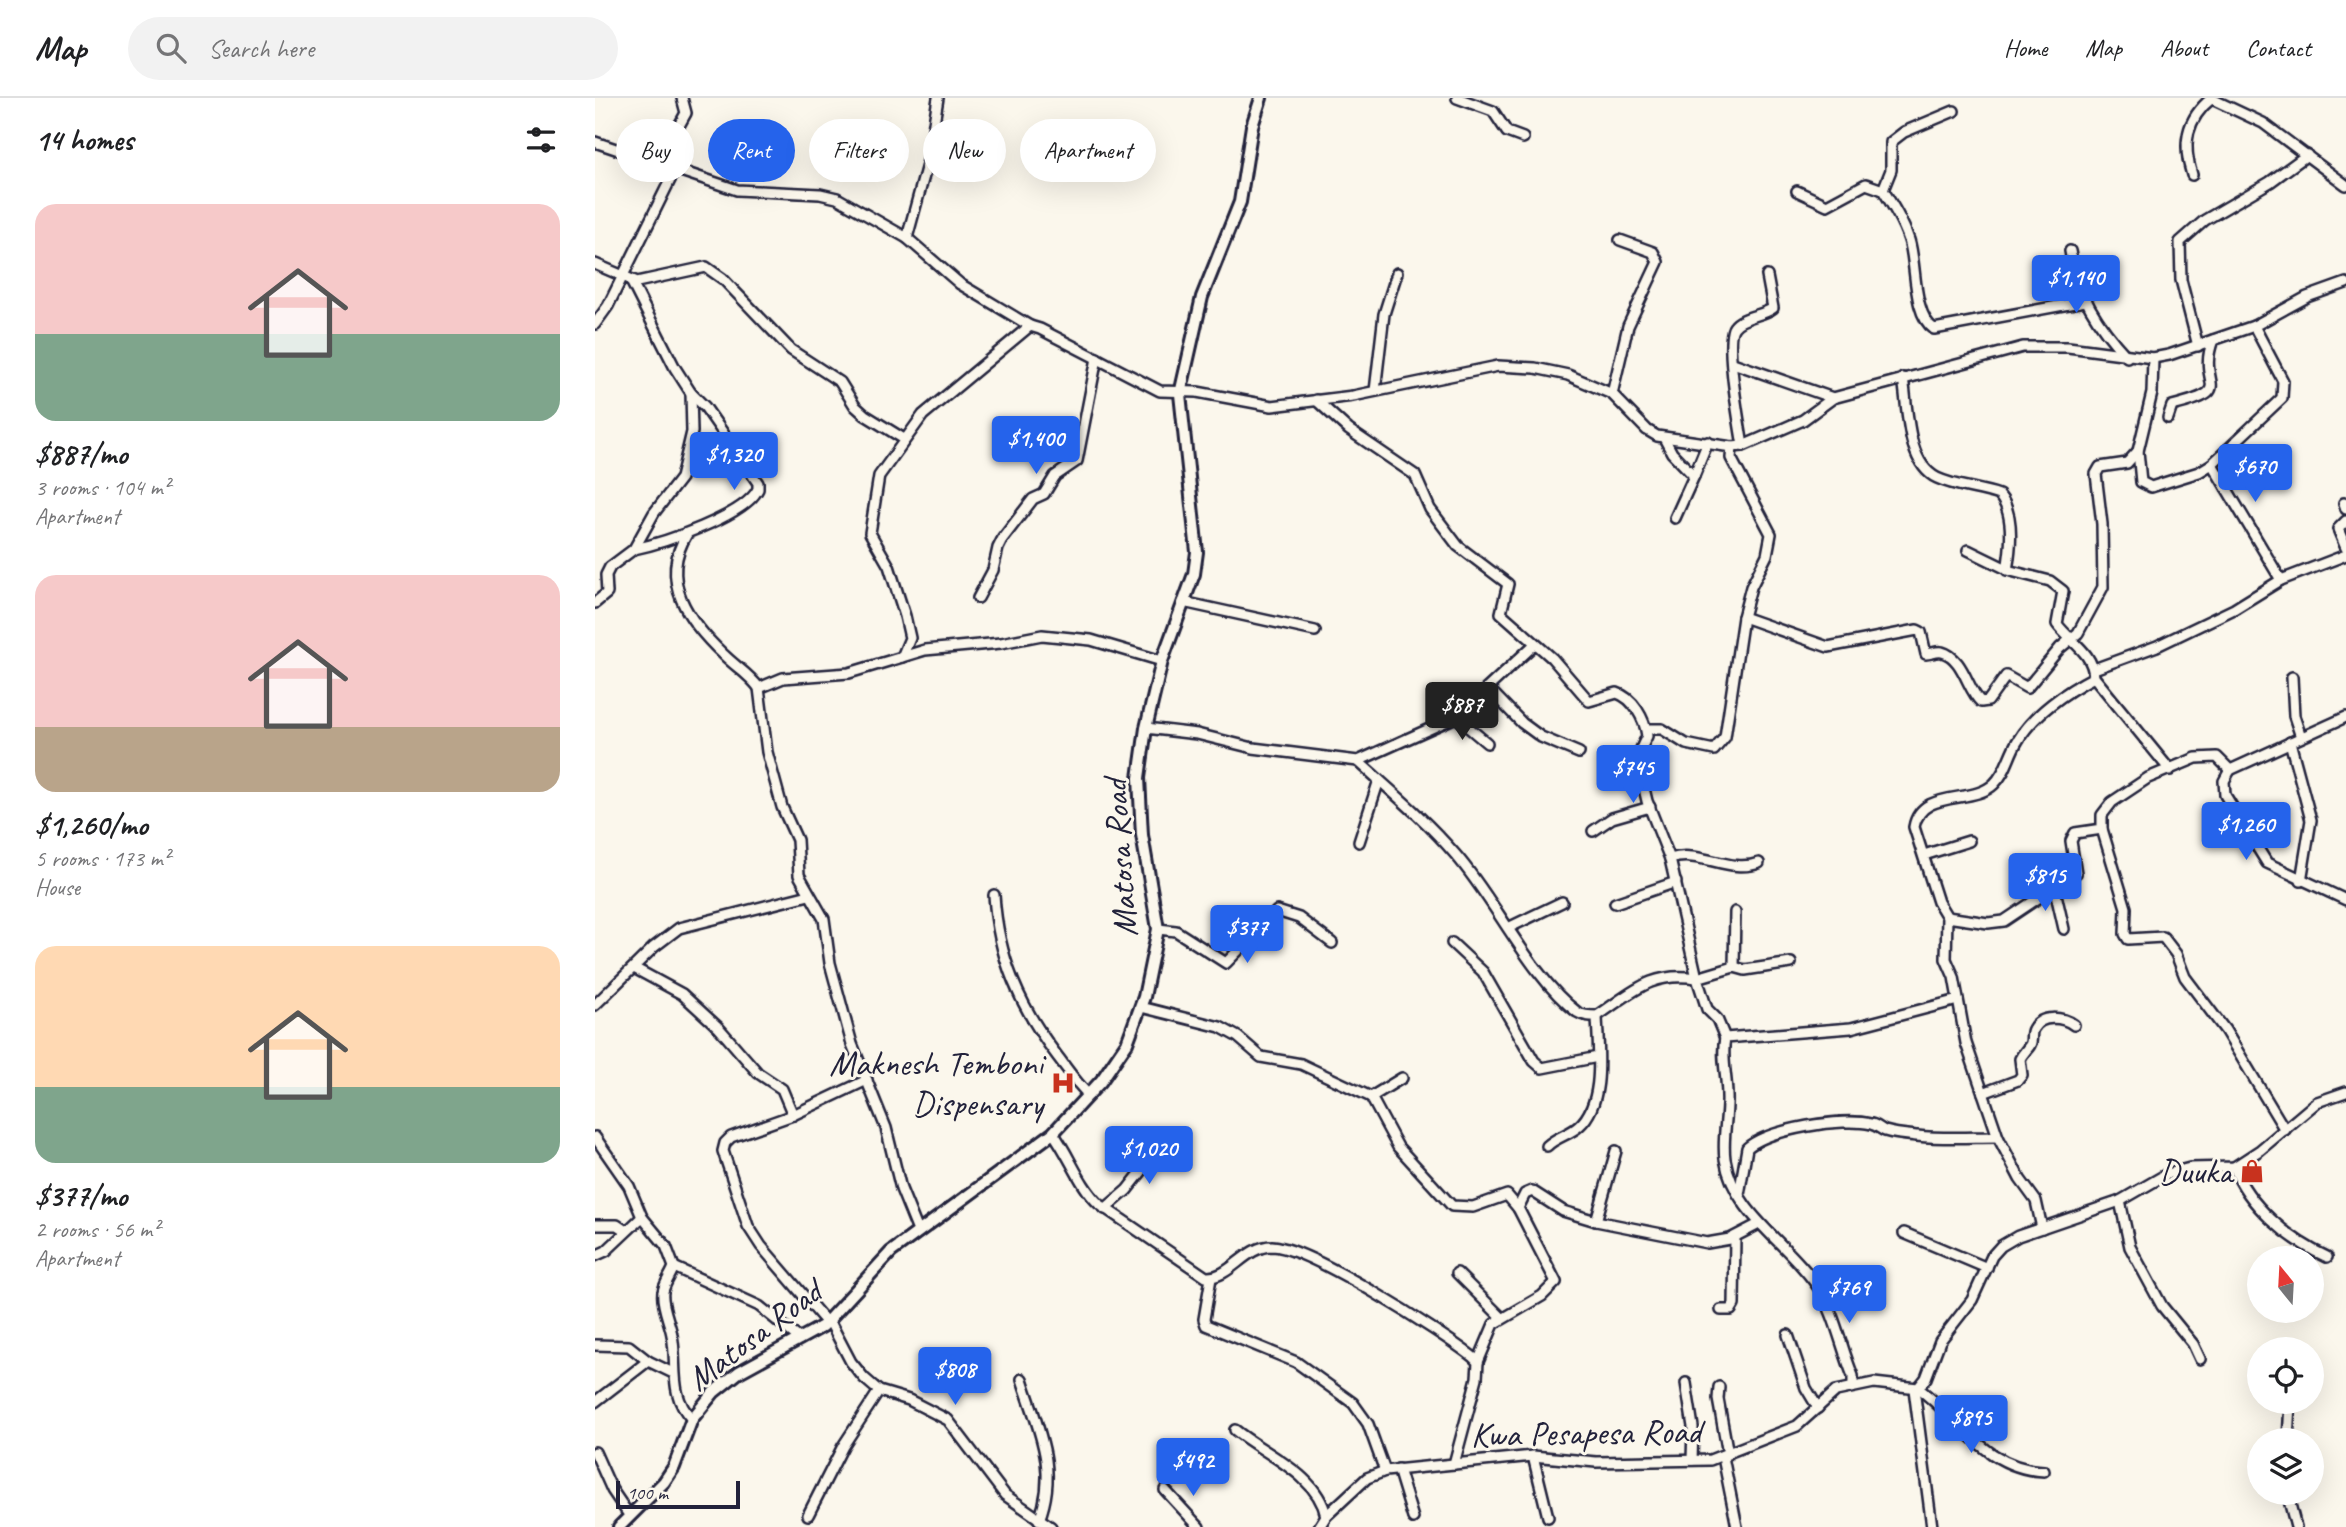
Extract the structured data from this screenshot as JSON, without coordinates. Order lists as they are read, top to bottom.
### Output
{
  "streets": {
    "street": ["Matosa Road", "Kwa Pesapesa Road"]
  },
  "places": {
    "hospital": ["Maknesh Temboni Dispensary"],
    "shop": ["Duuka"]
  },
  "scale_bar": "100 m",
  "north": "top",
  "page": {
    "header": "Map",
    "search": "Search here",
    "nav": [
      "Home",
      "Map",
      "About",
      "Contact"
    ],
    "heading": "14 homes",
    "chip": [
      "Buy",
      "Rent",
      "Filters",
      "New",
      "Apartment"
    ],
    "list": [
      {
        "name": "$887/mo",
        "note": "3 rooms · 104 m² · Apartment"
      },
      {
        "name": "$1,260/mo",
        "note": "5 rooms · 173 m² · House"
      },
      {
        "name": "$377/mo",
        "note": "2 rooms · 56 m² · Apartment"
      }
    ],
    "price": [
      "$1,140",
      "$1,400",
      "$1,320",
      "$670",
      "$887",
      "$745",
      "$1,260",
      "$815",
      "$377",
      "$1,020",
      "$769",
      "$808",
      "$895",
      "$492"
    ],
    "scale": "100 m"
  }
}
